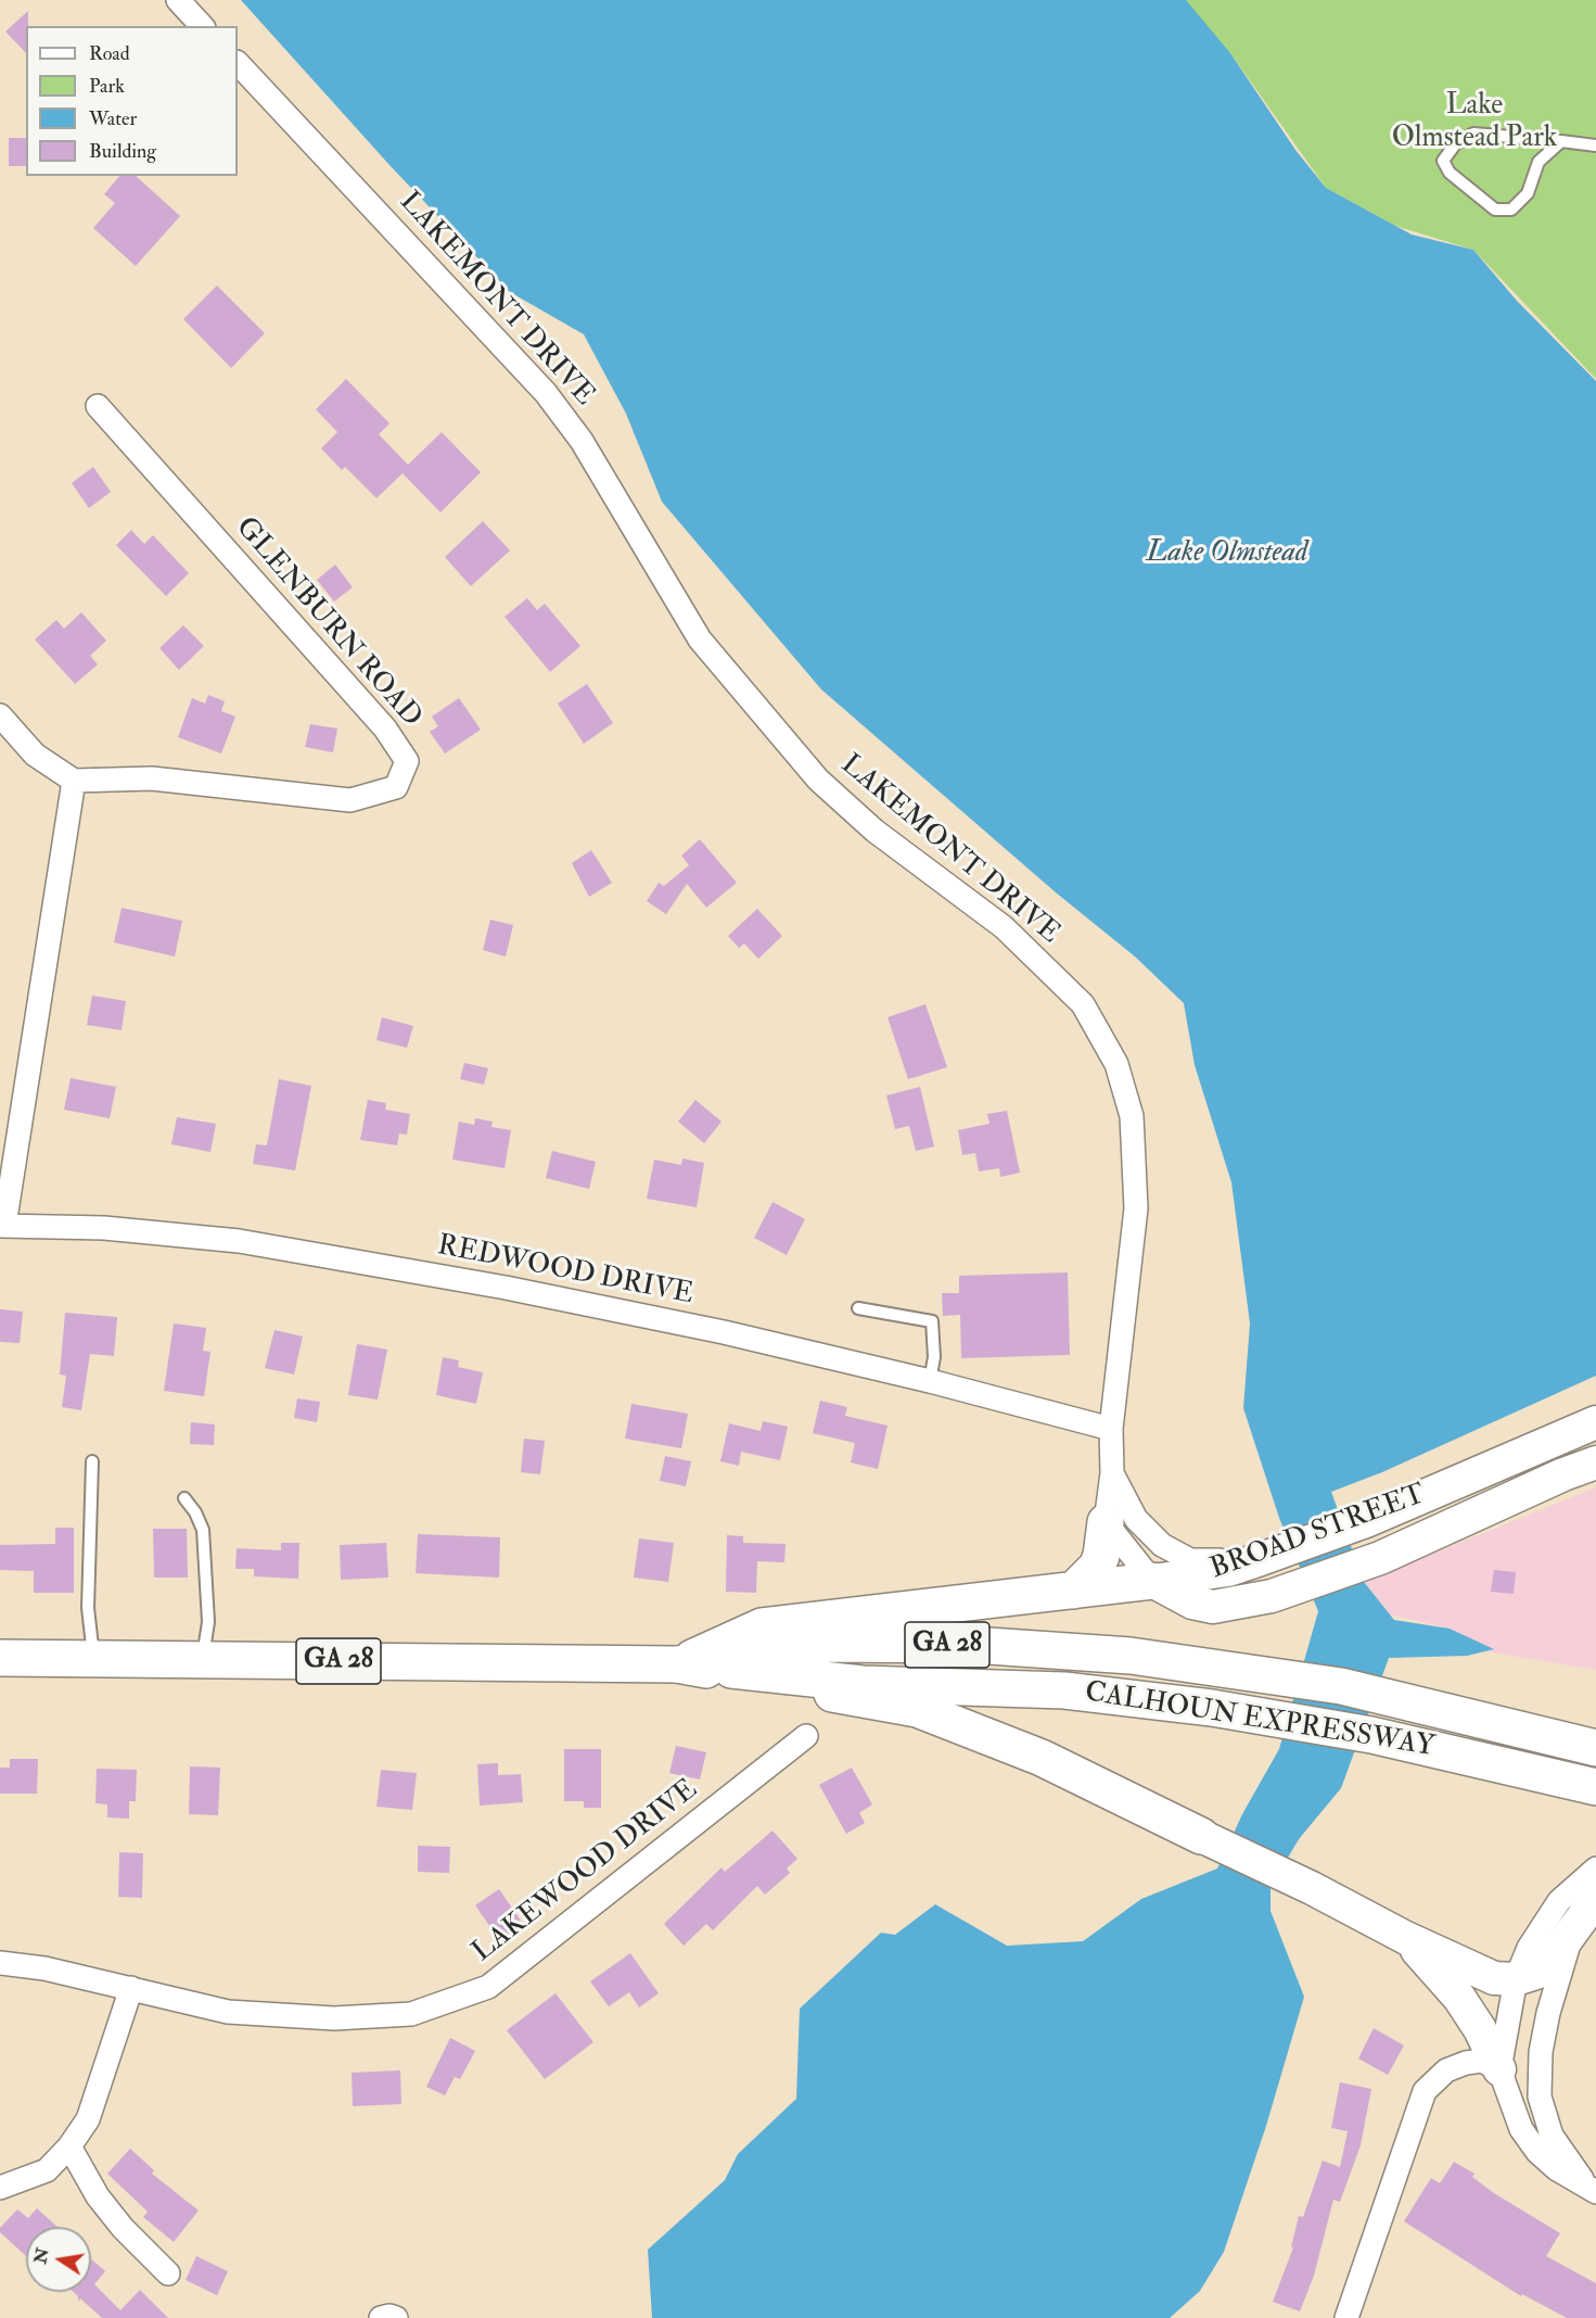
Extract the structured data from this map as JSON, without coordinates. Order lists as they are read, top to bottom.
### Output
{
  "streets": {
    "main road": ["BROAD STREET", "GA 28", "CALHOUN EXPRESSWAY"],
    "street": [
      "LAKEMONT DRIVE",
      "GLENBURN ROAD",
      "REDWOOD DRIVE",
      "LAKEWOOD DRIVE"
    ]
  },
  "crossings": [
    ["LAKEMONT DRIVE", "REDWOOD DRIVE"],
    ["LAKEMONT DRIVE", "BROAD STREET"],
    ["GA 28", "CALHOUN EXPRESSWAY"]
  ],
  "water": ["Lake Olmstead"],
  "parks": ["Lake Olmstead Park"],
  "legend": [
    "Road",
    "Park",
    "Water",
    "Building"
  ],
  "north": "left"
}
